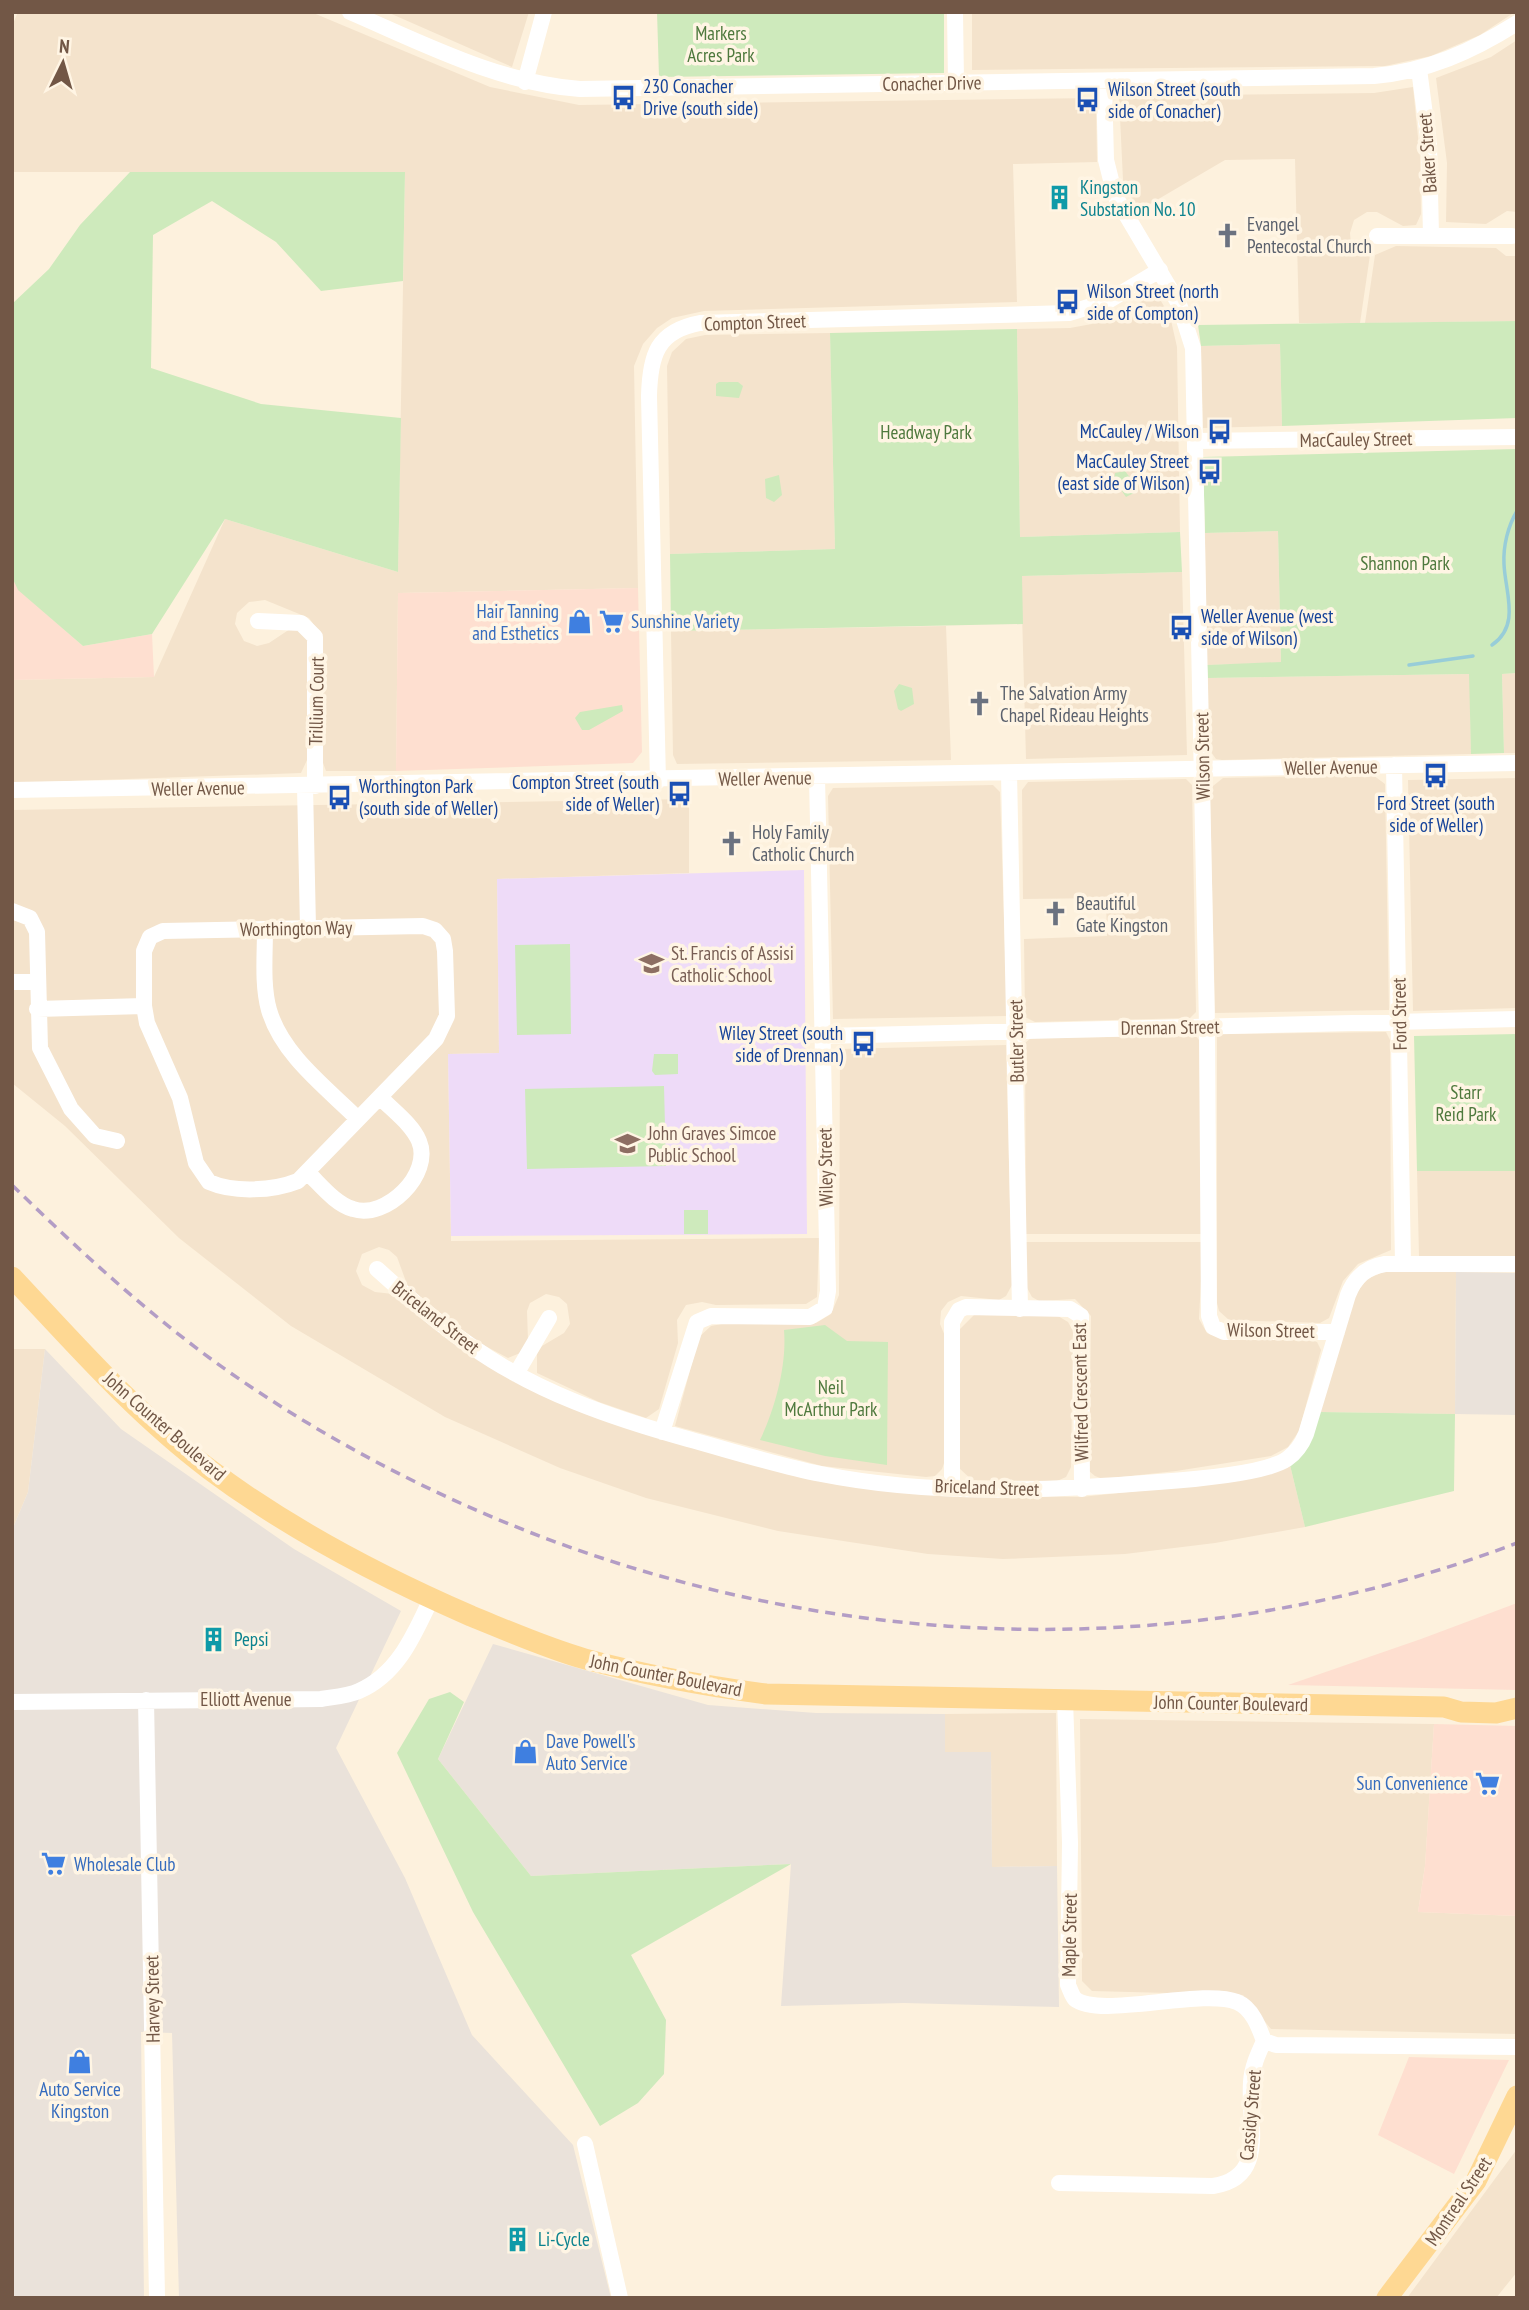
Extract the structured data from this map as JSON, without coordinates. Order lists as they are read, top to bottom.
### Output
{
  "streets": {
    "main road": ["John Counter Boulevard", "Montreal Street"],
    "street": [
      "Conacher Drive",
      "Baker Street",
      "Compton Street",
      "MacCauley Street",
      "Trillium Court",
      "Wilson Street",
      "Weller Avenue",
      "Worthington Way",
      "Ford Street",
      "Drennan Street",
      "Butler Street",
      "Wiley Street",
      "Briceland Street",
      "Wilfred Crescent East",
      "Elliott Avenue",
      "Maple Street",
      "Harvey Street",
      "Cassidy Street"
    ]
  },
  "crossings": [
    ["Conacher Drive", "Baker Street"],
    ["Conacher Drive", "Wilson Street"],
    ["Compton Street", "Wilson Street"],
    ["Compton Street", "Weller Avenue"],
    ["MacCauley Street", "Wilson Street"],
    ["Trillium Court", "Weller Avenue"],
    ["Trillium Court", "Worthington Way"],
    ["Wilson Street", "Weller Avenue"],
    ["Wilson Street", "Drennan Street"],
    ["Wilson Street", "Briceland Street"],
    ["Weller Avenue", "Ford Street"],
    ["Weller Avenue", "Butler Street"],
    ["Weller Avenue", "Wiley Street"],
    ["Ford Street", "Drennan Street"],
    ["Ford Street", "Briceland Street"],
    ["Drennan Street", "Butler Street"],
    ["Drennan Street", "Wiley Street"],
    ["Butler Street", "Wilfred Crescent East"],
    ["Wiley Street", "Briceland Street"],
    ["Briceland Street", "Wilfred Crescent East"],
    ["John Counter Boulevard", "Elliott Avenue"],
    ["John Counter Boulevard", "Maple Street"],
    ["Elliott Avenue", "Harvey Street"],
    ["Maple Street", "Cassidy Street"]
  ],
  "parks": [
    "Markers Acres Park",
    "Headway Park",
    "Shannon Park",
    "Starr Reid Park",
    "Neil McArthur Park"
  ],
  "places": {
    "bus stop": [
      "230 Conacher Drive (south side)",
      "Wilson Street (south side of Conacher)",
      "Wilson Street (north side of Compton)",
      "McCauley / Wilson",
      "MacCauley Street (east side of Wilson)",
      "Weller Avenue (west side of Wilson)",
      "Ford Street (south side of Weller)",
      "Compton Street (south side of Weller)",
      "Worthington Park (south side of Weller)",
      "Wiley Street (south side of Drennan)"
    ],
    "building": ["Kingston Substation No. 10", "Pepsi", "Li-Cycle"],
    "church": [
      "Evangel Pentecostal Church",
      "The Salvation Army Chapel Rideau Heights",
      "Holy Family Catholic Church",
      "Beautiful Gate Kingston"
    ],
    "supermarket": ["Sunshine Variety", "Sun Convenience", "Wholesale Club"],
    "shop": ["Hair Tanning and Esthetics", "Dave Powell's Auto Service", "Auto Service Kingston"],
    "school or university": ["St. Francis of Assisi Catholic School", "John Graves Simcoe Public School"]
  },
  "north": "top"
}
